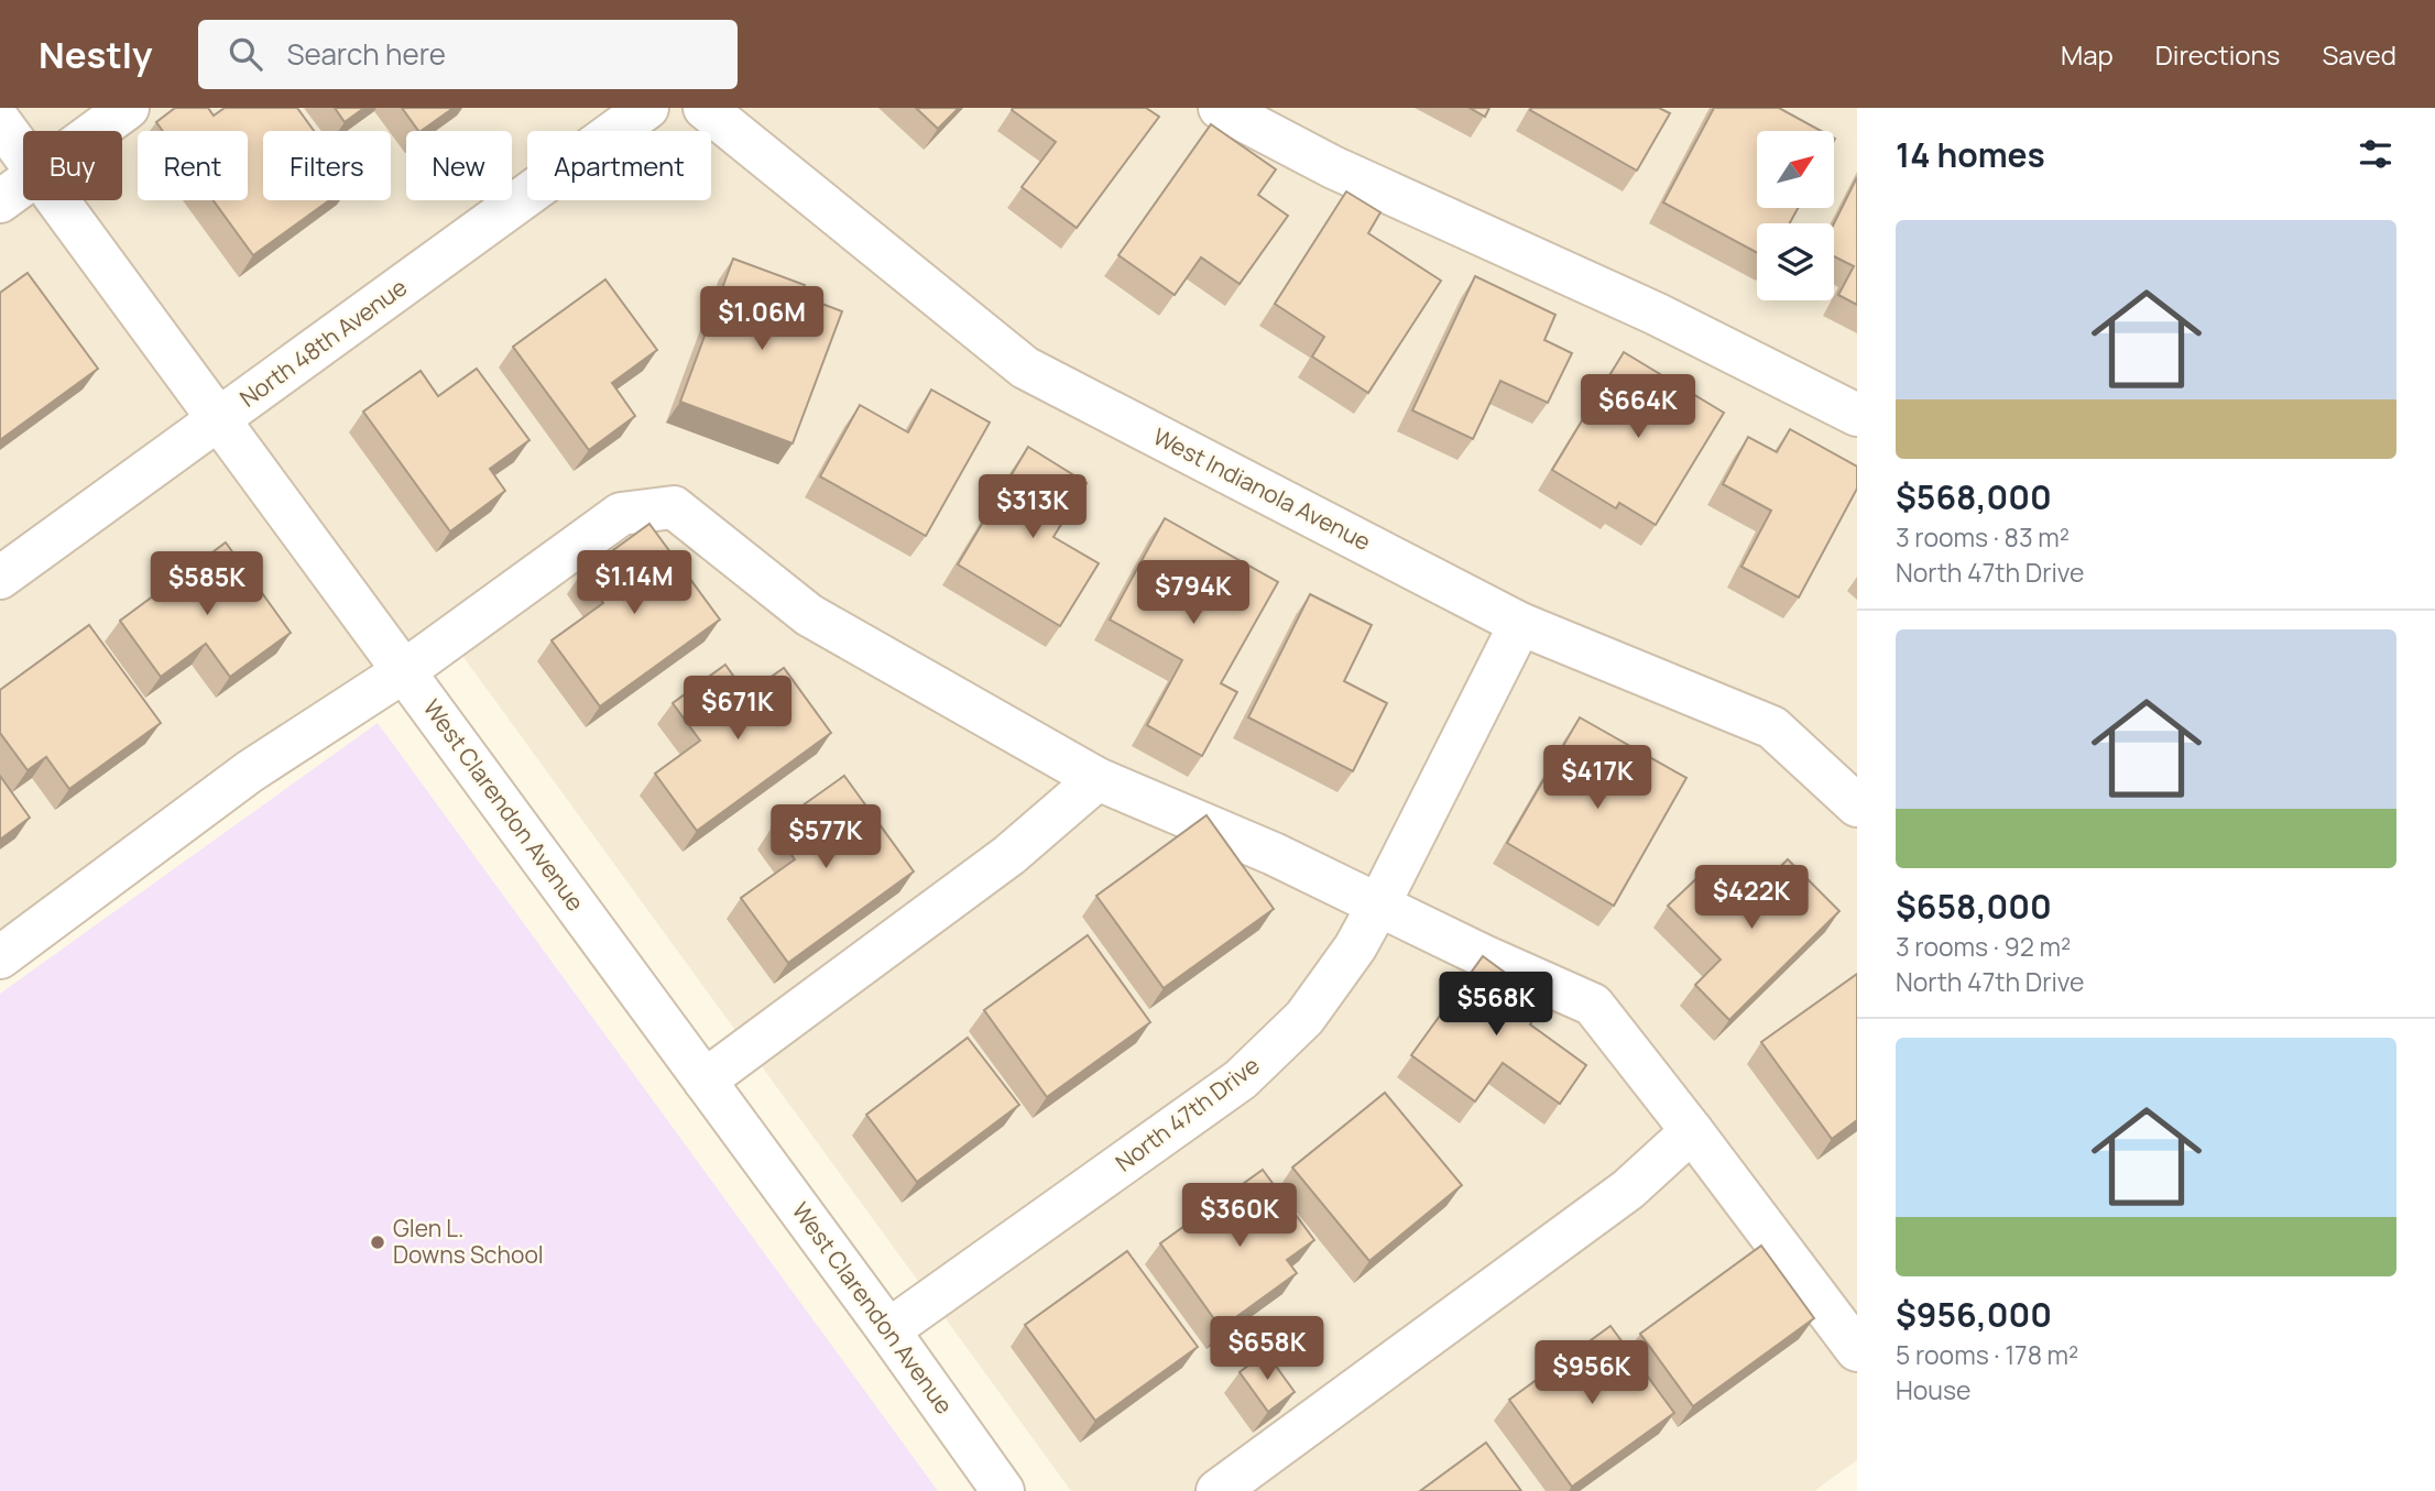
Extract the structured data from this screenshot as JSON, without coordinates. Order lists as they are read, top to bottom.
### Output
{
  "streets": {
    "street": [
      "North 48th Avenue",
      "West Indianola Avenue",
      "West Clarendon Avenue",
      "North 47th Drive"
    ]
  },
  "crossings": [
    ["North 48th Avenue", "West Clarendon Avenue"],
    ["West Indianola Avenue", "North 47th Drive"],
    ["West Clarendon Avenue", "North 47th Drive"]
  ],
  "places": ["Glen L. Downs School"],
  "north": "top right",
  "page": {
    "header": "Nestly",
    "search": "Search here",
    "nav": ["Map", "Directions", "Saved"],
    "heading": "14 homes",
    "chip": [
      "Buy",
      "Rent",
      "Filters",
      "New",
      "Apartment"
    ],
    "list": [
      {
        "name": "$568,000",
        "note": "3 rooms · 83 m² · North 47th Drive"
      },
      {
        "name": "$658,000",
        "note": "3 rooms · 92 m² · North 47th Drive"
      },
      {
        "name": "$956,000",
        "note": "5 rooms · 178 m² · House"
      }
    ],
    "price": [
      "$1.06M",
      "$664K",
      "$313K",
      "$1.14M",
      "$585K",
      "$794K",
      "$671K",
      "$417K",
      "$577K",
      "$422K",
      "$568K",
      "$360K",
      "$658K",
      "$956K"
    ]
  }
}
